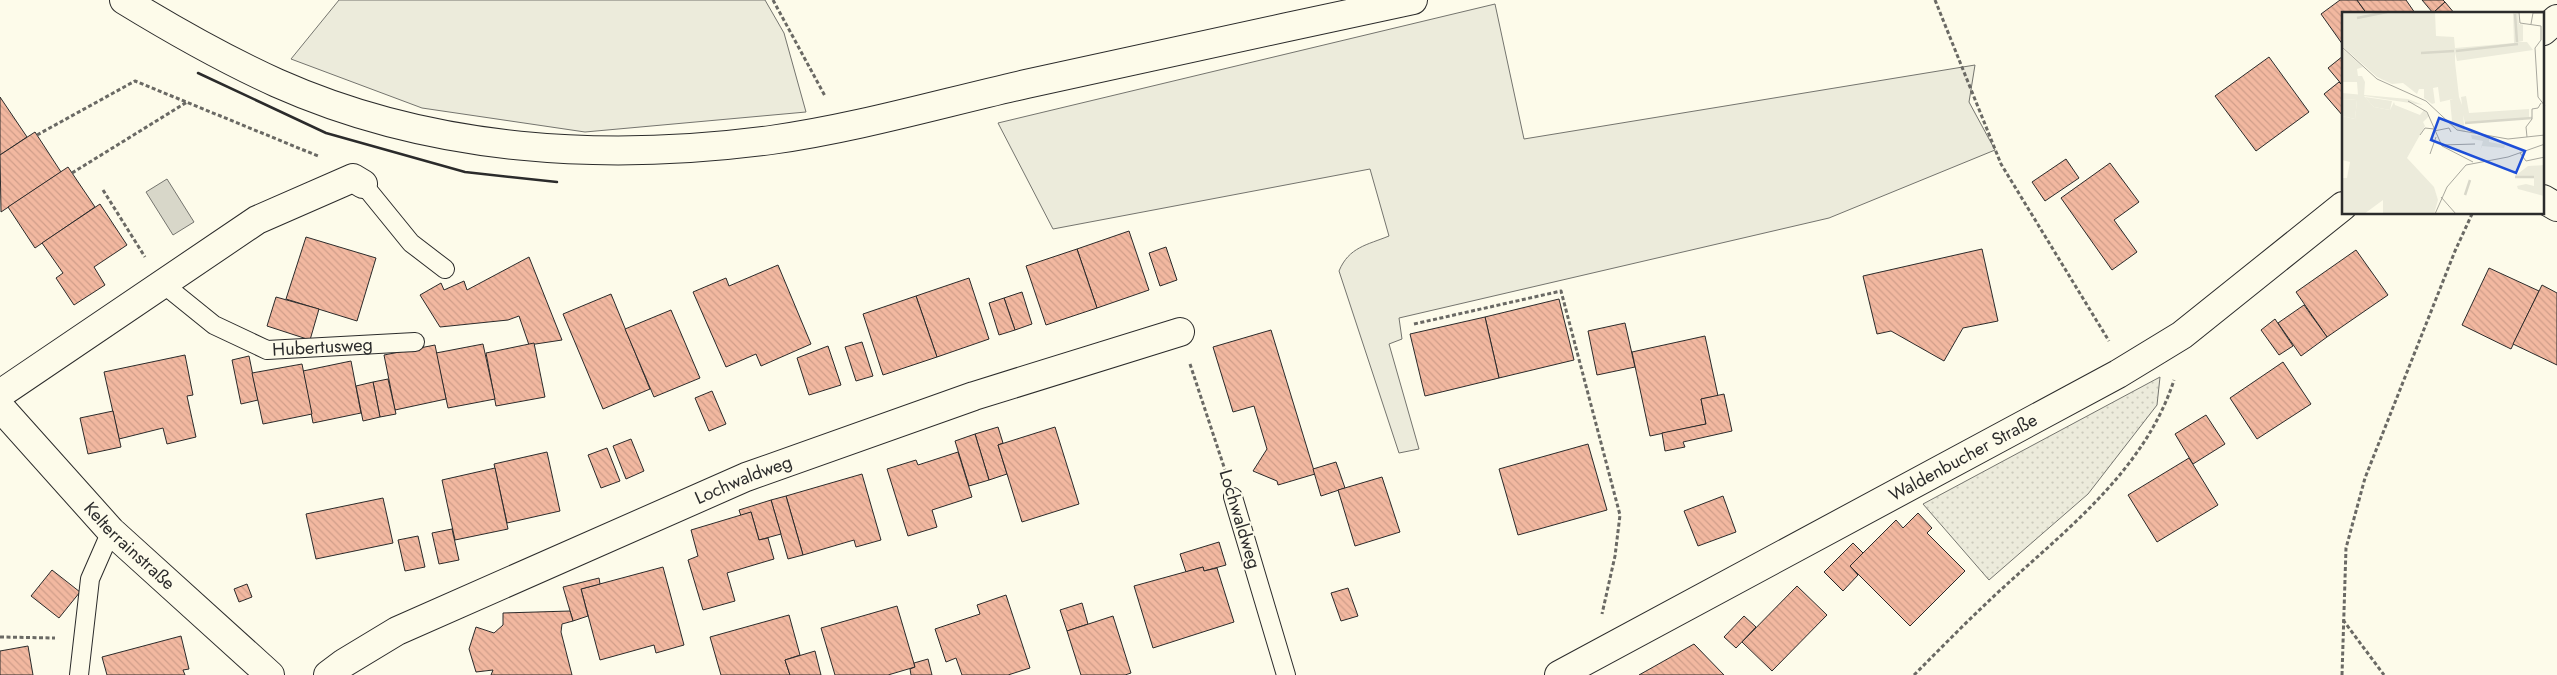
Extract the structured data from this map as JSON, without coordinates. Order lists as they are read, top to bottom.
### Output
{
  "streets": {
    "street": ["Waldenbucher Straße", "Lochwaldweg", "Kelterrainstraße"],
    "lane": ["Hubertusweg"]
  }
}
